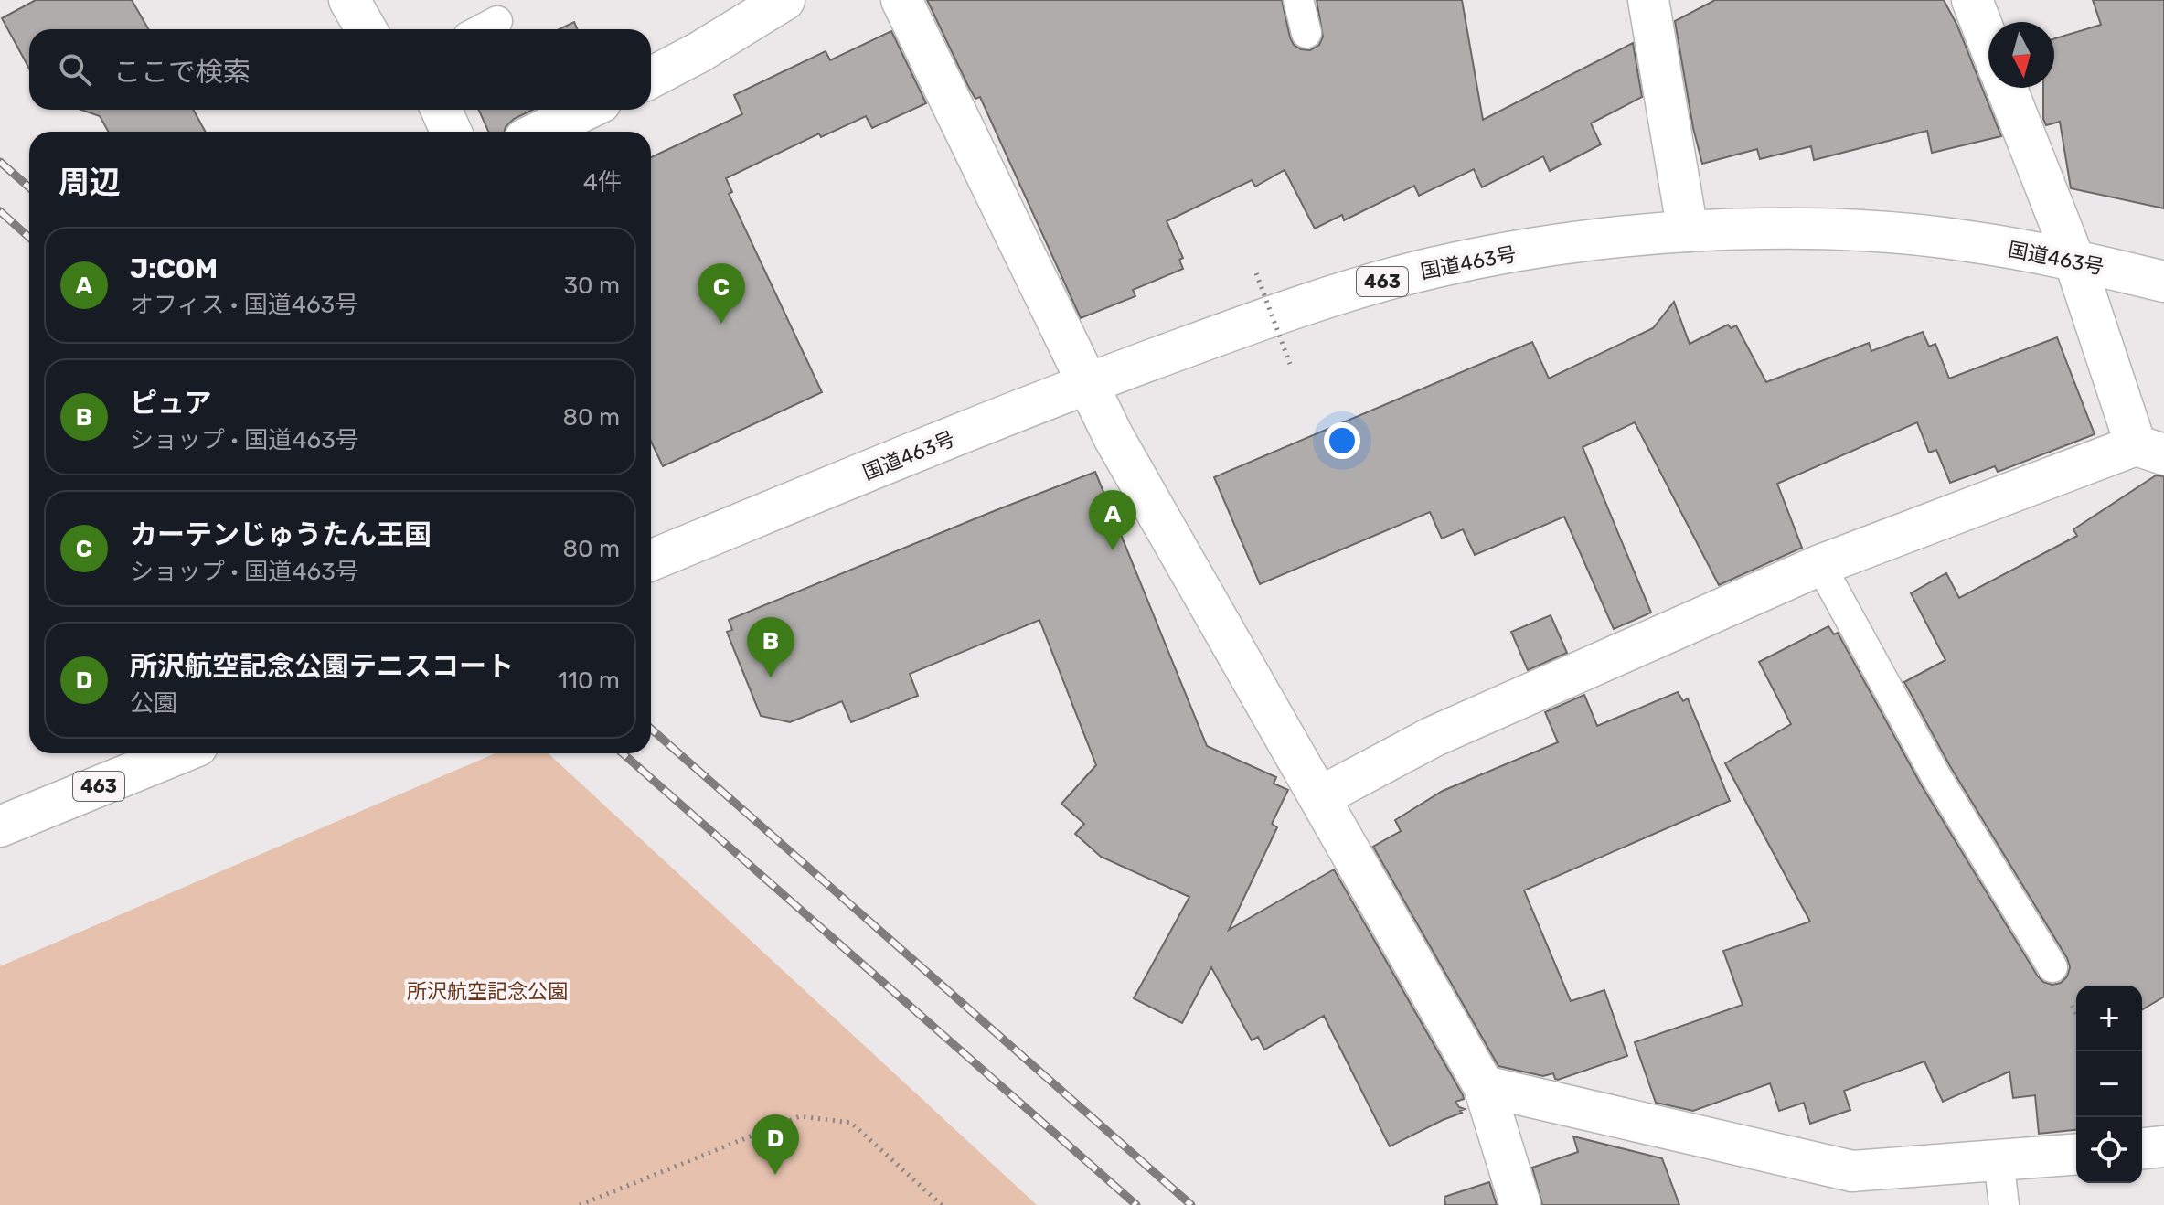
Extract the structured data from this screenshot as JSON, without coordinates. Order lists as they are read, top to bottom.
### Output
{
  "streets": {
    "main road": ["国道463号", "463"]
  },
  "parks": ["所沢航空記念公園"],
  "north": "bottom",
  "page": {
    "search": "ここで検索",
    "heading": ["周辺", "4件"],
    "list": [
      {
        "mark": "A",
        "name": "J:COM",
        "note": "オフィス · 国道463号",
        "value": "30 m"
      },
      {
        "mark": "B",
        "name": "ピュア",
        "note": "ショップ · 国道463号",
        "value": "80 m"
      },
      {
        "mark": "C",
        "name": "カーテンじゅうたん王国",
        "note": "ショップ · 国道463号",
        "value": "80 m"
      },
      {
        "mark": "D",
        "name": "所沢航空記念公園テニスコート",
        "note": "公園",
        "value": "110 m"
      }
    ],
    "pins": [
      "C",
      "A",
      "B",
      "D"
    ],
    "map_buttons": ["+", "−"]
  }
}
